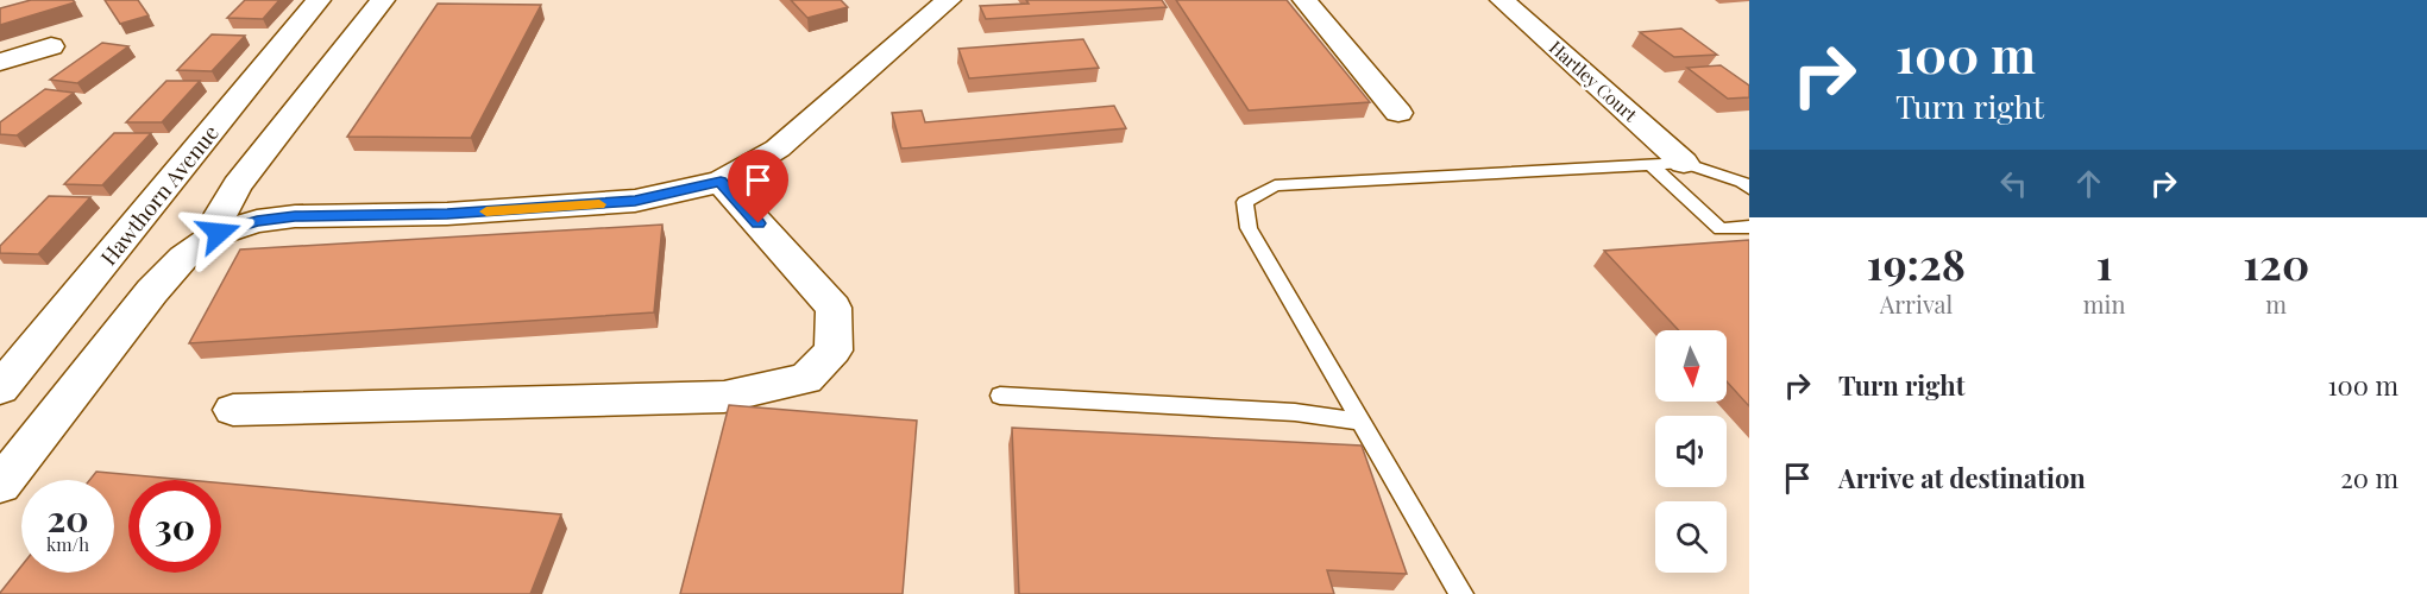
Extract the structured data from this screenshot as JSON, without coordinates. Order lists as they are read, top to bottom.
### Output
{
  "streets": {
    "street": ["Hartley Court", "Hawthorn Avenue"]
  },
  "north": "bottom",
  "page": {
    "turn": ["100 m", "Turn right"],
    "eta": [
      "19:28",
      "Arrival",
      "1",
      "min",
      "120",
      "m"
    ],
    "list": [
      {
        "name": "Turn right",
        "value": "100 m"
      },
      {
        "name": "Arrive at destination",
        "value": "20 m"
      }
    ],
    "speed": "20 km/h",
    "limit": "30"
  }
}
